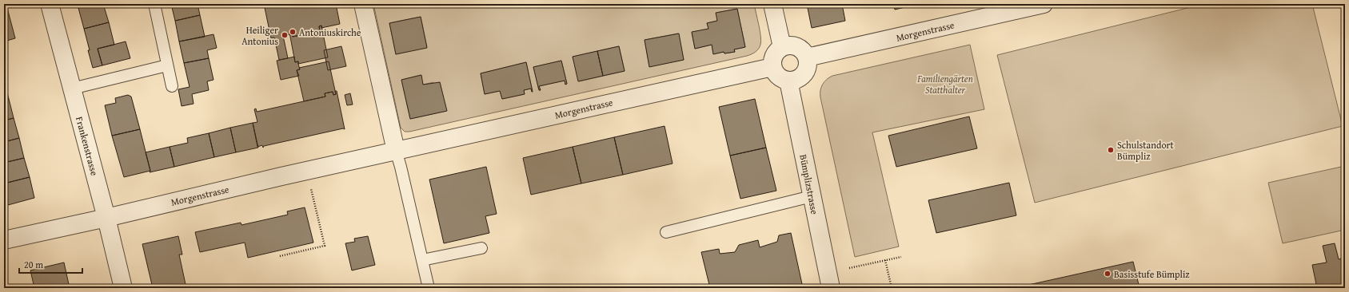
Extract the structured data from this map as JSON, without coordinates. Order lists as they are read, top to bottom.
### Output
{
  "streets": {
    "street": ["Morgenstrasse", "Frankenstrasse", "Bümplizstrasse"]
  },
  "crossings": [
    ["Morgenstrasse", "Frankenstrasse"],
    ["Morgenstrasse", "Bümplizstrasse"]
  ],
  "parks": ["Familiengärten Statthalter"],
  "places": [
    "Antoniuskirche",
    "Heiliger Antonius",
    "Schulstandort Bümpliz",
    "Basisstufe Bümpliz"
  ],
  "scale_bar": "20 m"
}
